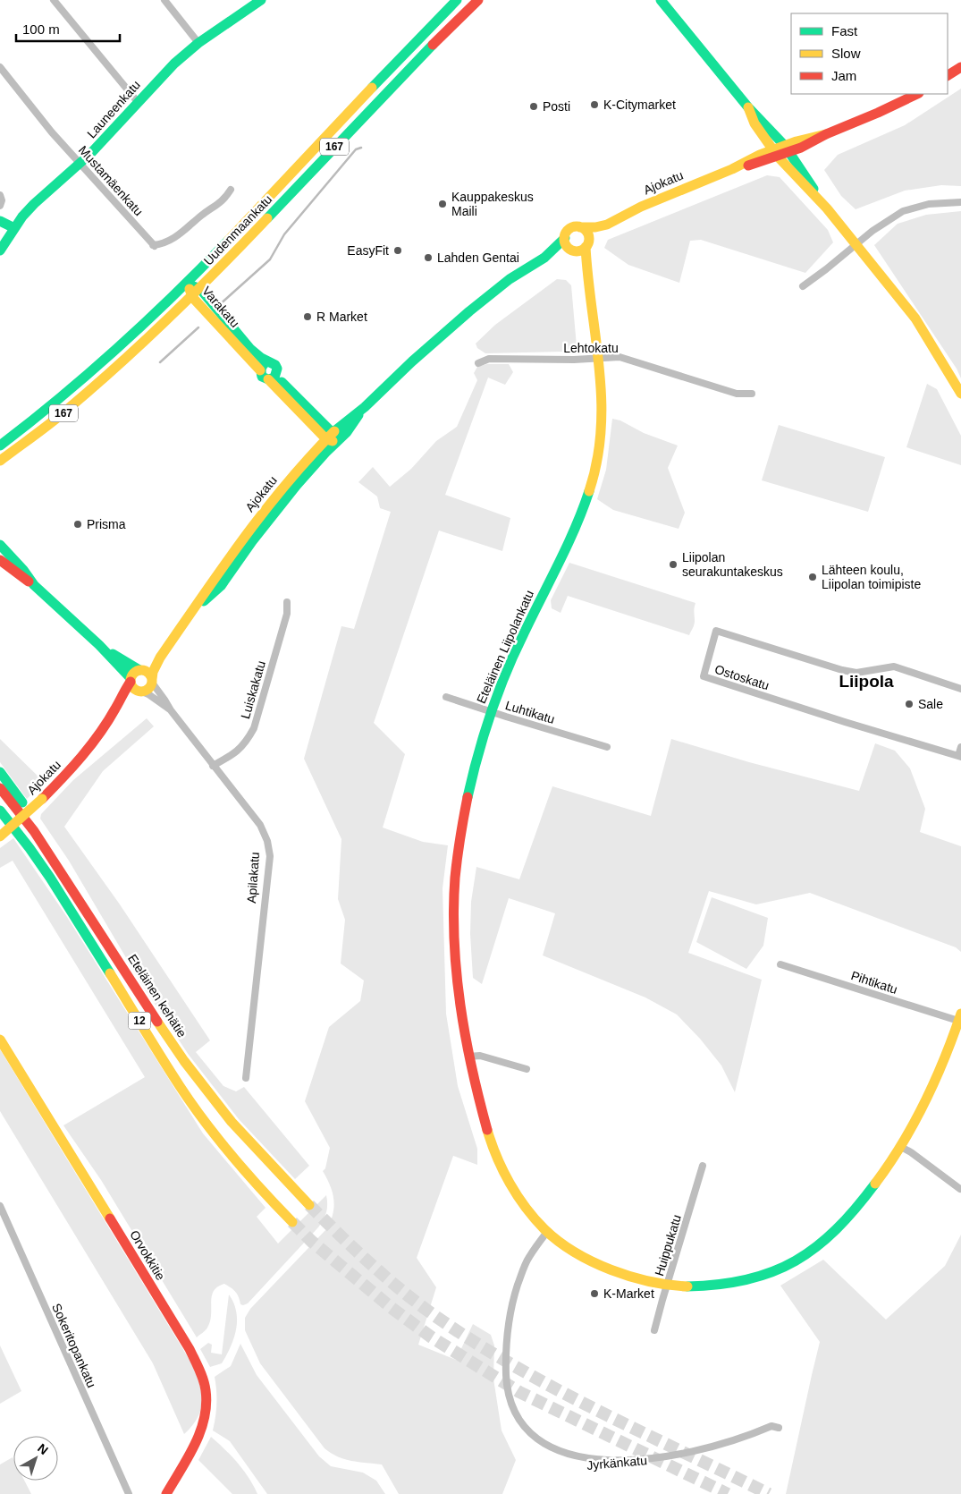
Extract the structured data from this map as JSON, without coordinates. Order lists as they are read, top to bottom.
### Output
{
  "streets": {
    "main road": [
      "Launeenkatu",
      "167",
      "Ajokatu",
      "Uudenmaankatu",
      "Varakatu",
      "Eteläinen Liipolankatu",
      "Eteläinen kehätie",
      "12",
      "Orvokkitie"
    ],
    "street": [
      "Mustamäenkatu",
      "Lehtokatu",
      "Ostoskatu",
      "Luiskakatu",
      "Luhtikatu",
      "Apilakatu",
      "Pihtikatu",
      "Huippukatu",
      "Sokeritopankatu"
    ]
  },
  "crossings": [
    ["Launeenkatu", "Mustamäenkatu"],
    ["Ajokatu", "Eteläinen Liipolankatu"],
    ["Ajokatu", "Apilakatu"],
    ["Uudenmaankatu", "Varakatu"],
    ["Lehtokatu", "Eteläinen Liipolankatu"],
    ["Eteläinen Liipolankatu", "Luhtikatu"],
    ["Eteläinen Liipolankatu", "Pihtikatu"],
    ["Eteläinen Liipolankatu", "Huippukatu"],
    ["Luiskakatu", "Apilakatu"]
  ],
  "districts": ["Liipola"],
  "places": [
    "K-Citymarket",
    "Posti",
    "Kauppakeskus Maili",
    "EasyFit",
    "Lahden Gentai",
    "R Market",
    "Prisma",
    "Liipolan seurakuntakeskus",
    "Lähteen koulu, Liipolan toimipiste",
    "Sale",
    "K-Market"
  ],
  "legend": ["Fast", "Slow", "Jam"],
  "scale_bar": "100 m",
  "north": "top right"
}
